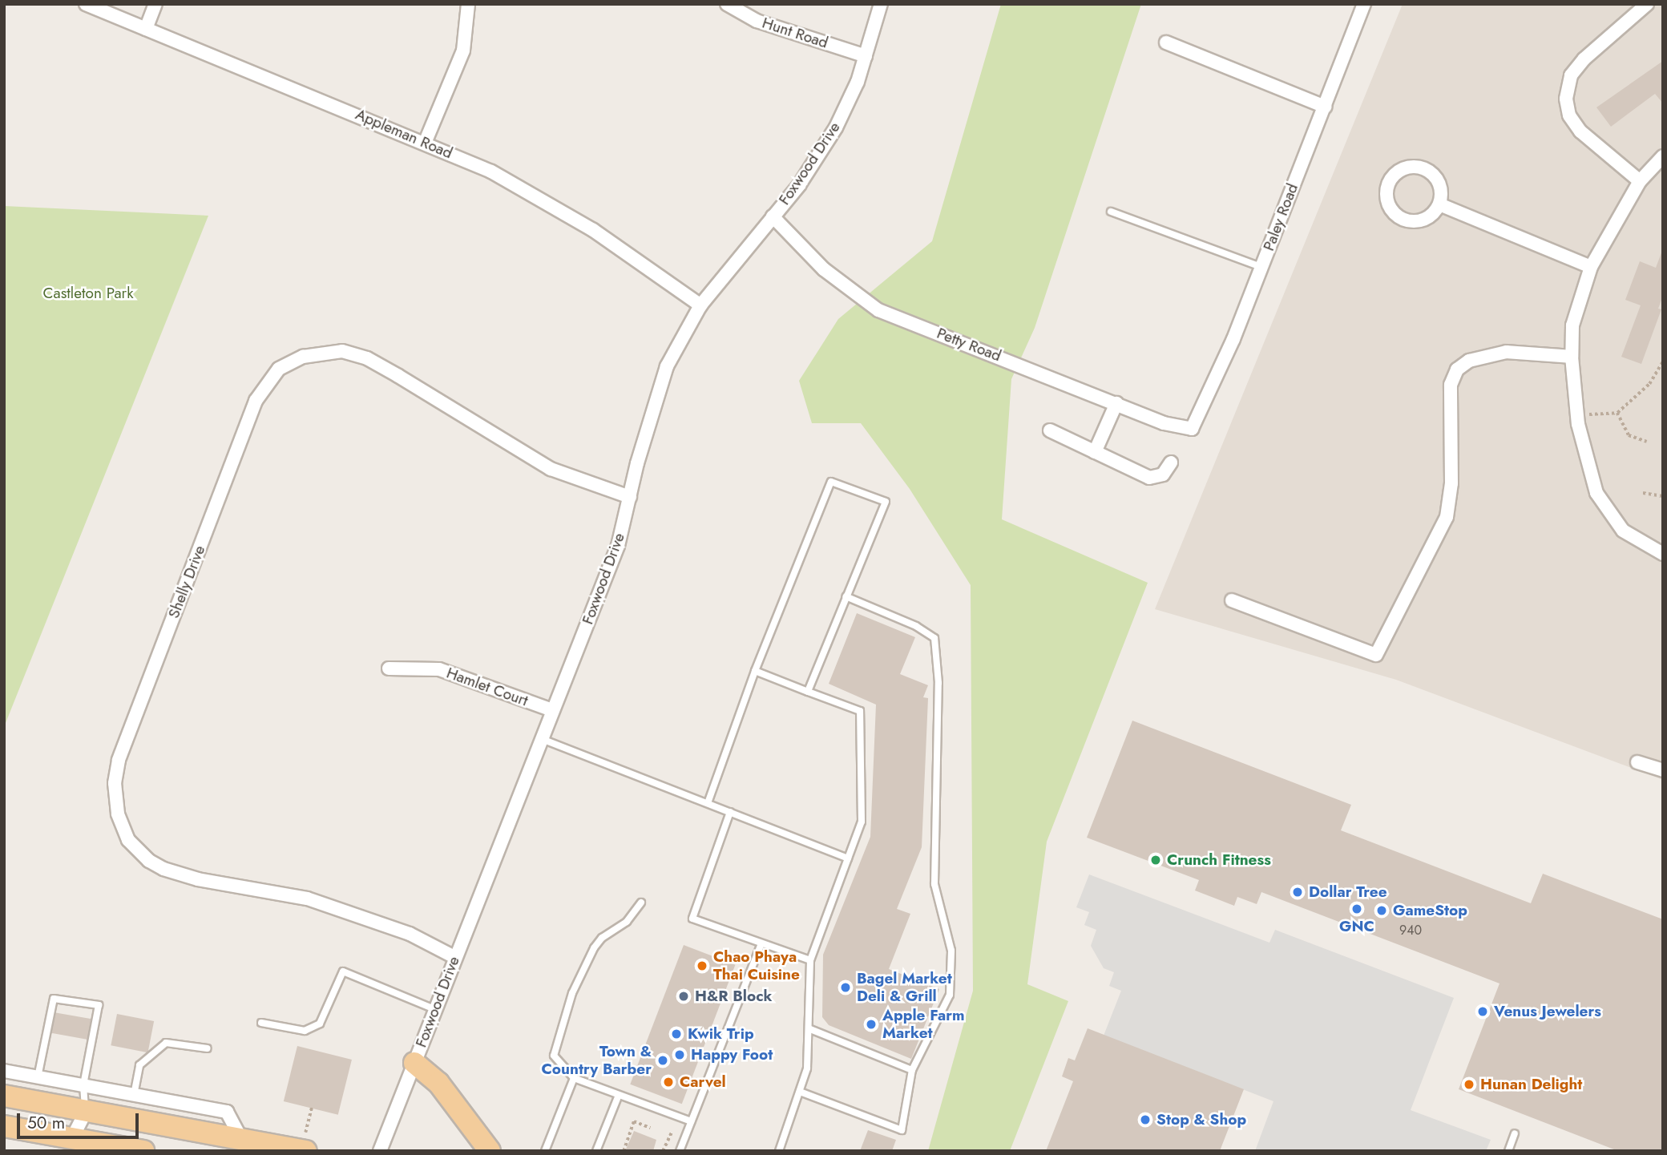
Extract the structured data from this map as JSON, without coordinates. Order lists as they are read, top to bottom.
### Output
{
  "streets": {
    "street": [
      "Hunt Road",
      "Appleman Road",
      "Foxwood Drive",
      "Paley Road",
      "Petty Road",
      "Shelly Drive",
      "Hamlet Court"
    ]
  },
  "crossings": [
    ["Hunt Road", "Foxwood Drive"],
    ["Appleman Road", "Foxwood Drive"],
    ["Foxwood Drive", "Petty Road"],
    ["Foxwood Drive", "Shelly Drive"],
    ["Foxwood Drive", "Hamlet Court"],
    ["Paley Road", "Petty Road"]
  ],
  "parks": ["Castleton Park"],
  "places": [
    "Crunch Fitness",
    "Dollar Tree",
    "GNC",
    "GameStop",
    "Chao Phaya Thai Cuisine",
    "Bagel Market Deli & Grill",
    "H&R Block",
    "Venus Jewelers",
    "Apple Farm Market",
    "Kwik Trip",
    "Happy Foot",
    "Town & Country Barber",
    "Carvel",
    "Hunan Delight",
    "Stop & Shop"
  ],
  "house_numbers": ["940"],
  "scale_bar": "50 m"
}
